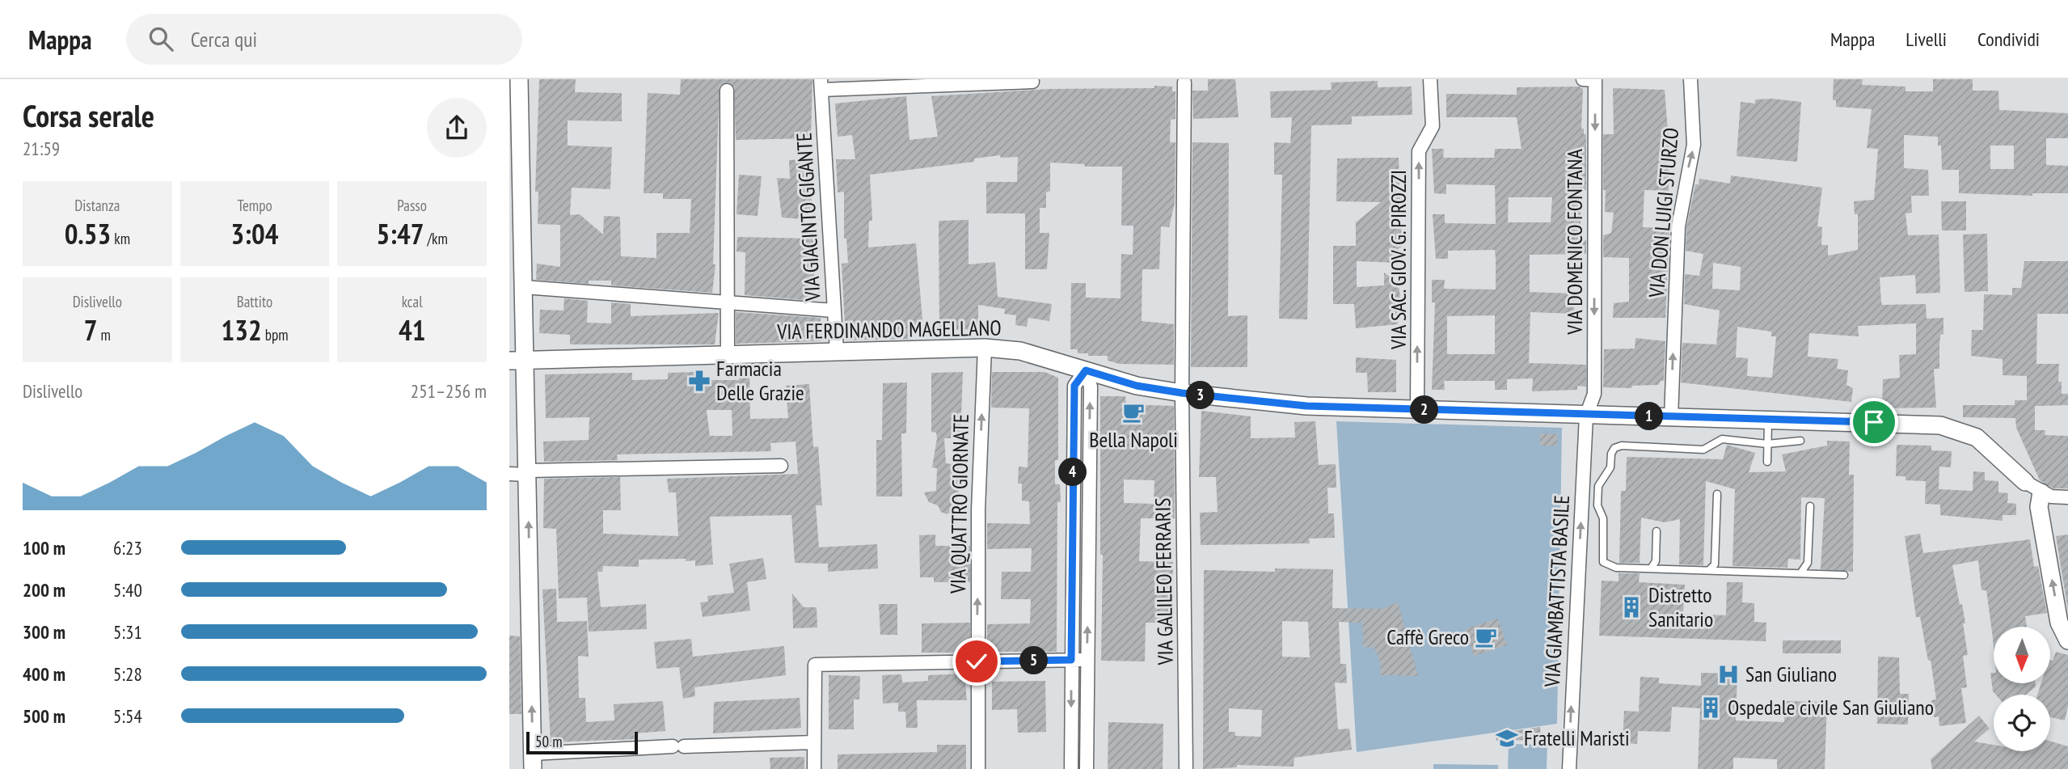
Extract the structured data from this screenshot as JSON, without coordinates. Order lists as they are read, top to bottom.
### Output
{
  "streets": {
    "street": [
      "VIA DON LUIGI STURZO",
      "VIA GIACINTO GIGANTE",
      "VIA DOMENICO FONTANA",
      "VIA SAC. GIOV. G. PIROZZI",
      "VIA FERDINANDO MAGELLANO",
      "VIA QUATTRO GIORNATE",
      "VIA GALILEO FERRARIS",
      "VIA GIAMBATTISTA BASILE"
    ]
  },
  "crossings": [
    ["VIA DON LUIGI STURZO", "VIA FERDINANDO MAGELLANO"],
    ["VIA GIACINTO GIGANTE", "VIA FERDINANDO MAGELLANO"],
    ["VIA DOMENICO FONTANA", "VIA FERDINANDO MAGELLANO"],
    ["VIA DOMENICO FONTANA", "VIA GIAMBATTISTA BASILE"],
    ["VIA SAC. GIOV. G. PIROZZI", "VIA FERDINANDO MAGELLANO"],
    ["VIA FERDINANDO MAGELLANO", "VIA QUATTRO GIORNATE"],
    ["VIA FERDINANDO MAGELLANO", "VIA GALILEO FERRARIS"],
    ["VIA FERDINANDO MAGELLANO", "VIA GIAMBATTISTA BASILE"]
  ],
  "one_way": [
    "VIA DON LUIGI STURZO",
    "VIA DOMENICO FONTANA",
    "VIA SAC. GIOV. G. PIROZZI",
    "VIA GIAMBATTISTA BASILE"
  ],
  "places": {
    "pharmacy": ["Farmacia Delle Grazie"],
    "cafe": ["Bella Napoli", "Caffè Greco"],
    "building": ["Distretto Sanitario", "Ospedale civile San Giuliano"],
    "hospital": ["San Giuliano"],
    "school or university": ["Fratelli Maristi"]
  },
  "scale_bar": "50 m",
  "north": "bottom",
  "page": {
    "header": "Mappa",
    "search": "Cerca qui",
    "nav": ["Mappa", "Livelli", "Condividi"],
    "heading": ["Corsa serale", "21:59"],
    "stats": [
      ["Distanza", "0.53 km"],
      ["Tempo", "3:04"],
      ["Passo", "5:47 /km"],
      ["Dislivello", "7 m"],
      ["Battito", "132 bpm"],
      ["kcal", "41"]
    ],
    "chart": ["Dislivello", "251–256 m"],
    "pins": [
      "3",
      "2",
      "1",
      "4",
      "5"
    ],
    "list": [
      {
        "name": "100 m",
        "note": "6:23"
      },
      {
        "name": "200 m",
        "note": "5:40"
      },
      {
        "name": "300 m",
        "note": "5:31"
      },
      {
        "name": "400 m",
        "note": "5:28"
      },
      {
        "name": "500 m",
        "note": "5:54"
      }
    ],
    "scale": "50 m"
  }
}
